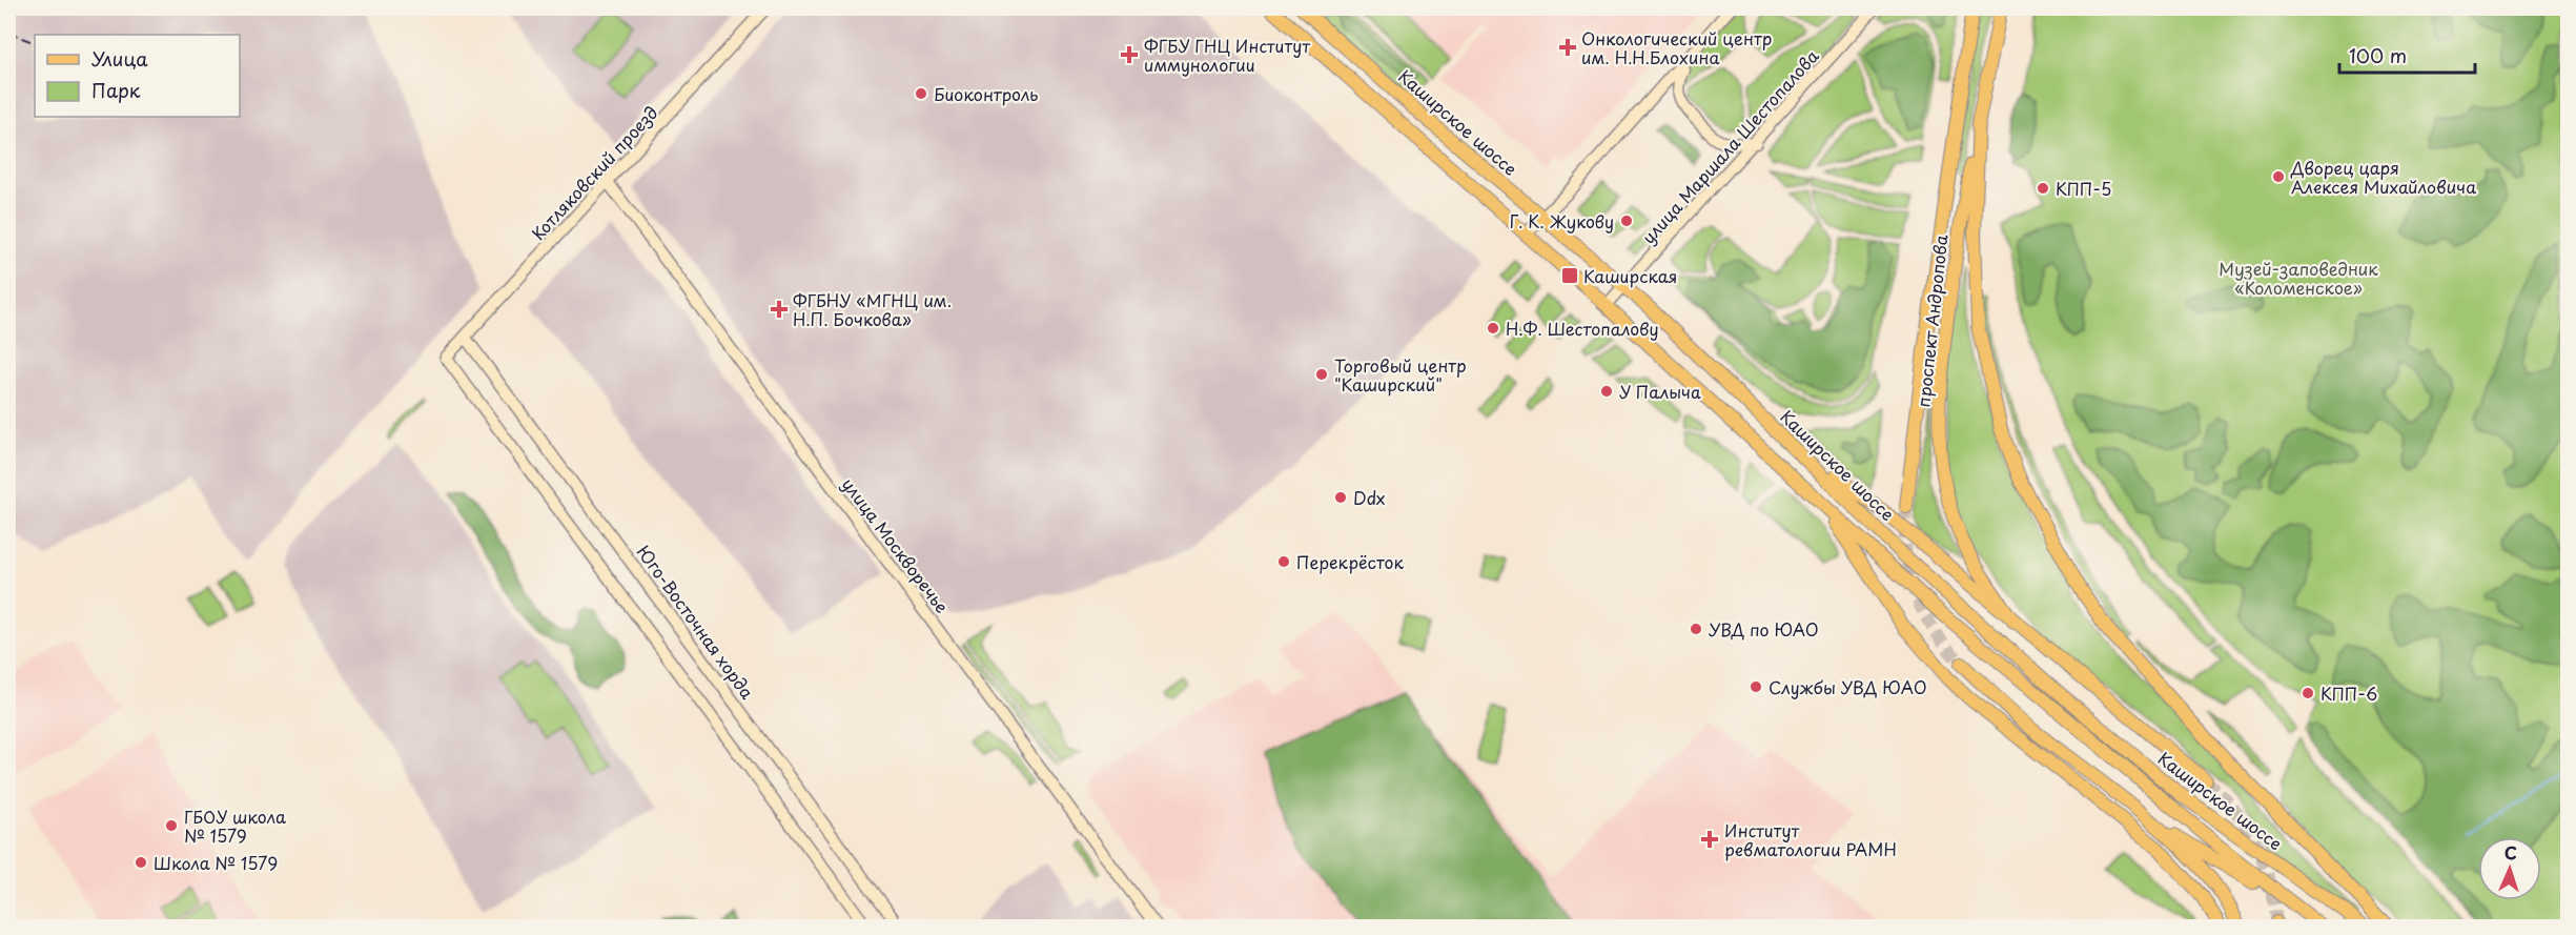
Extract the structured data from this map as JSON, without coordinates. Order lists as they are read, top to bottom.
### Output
{
  "streets": {
    "main road": [
      "Каширское шоссе",
      "улица Маршала Шестопалова",
      "Котляковский проезд",
      "проспект Андропова",
      "улица Москворечье",
      "Юго-Восточная хорда"
    ]
  },
  "crossings": [
    ["Каширское шоссе", "улица Маршала Шестопалова"],
    ["Каширское шоссе", "проспект Андропова"],
    ["Котляковский проезд", "улица Москворечье"],
    ["Котляковский проезд", "Юго-Восточная хорда"]
  ],
  "parks": ["Музей-заповедник «Коломенское»"],
  "places": {
    "health": [
      "Онкологический центр им. Н.Н.Блохина",
      "ФГБУ ГНЦ Институт иммунологии",
      "ФГБНУ «МГНЦ им. Н.П. Бочкова»",
      "Институт ревматологии РАМН"
    ],
    "other": [
      "Биоконтроль",
      "Дворец царя Алексея Михайловича",
      "КПП-5",
      "Г. К. Жукову",
      "Н.Ф. Шестопалову",
      "Торговый центр \"Каширский\"",
      "У Палыча",
      "Ddx",
      "Перекрёсток",
      "УВД по ЮАО",
      "Службы УВД ЮАО",
      "КПП-6",
      "ГБОУ школа № 1579",
      "Школа № 1579"
    ],
    "transit": ["Каширская"]
  },
  "legend": ["Улица", "Парк"],
  "scale_bar": "100 m",
  "north": "top"
}
